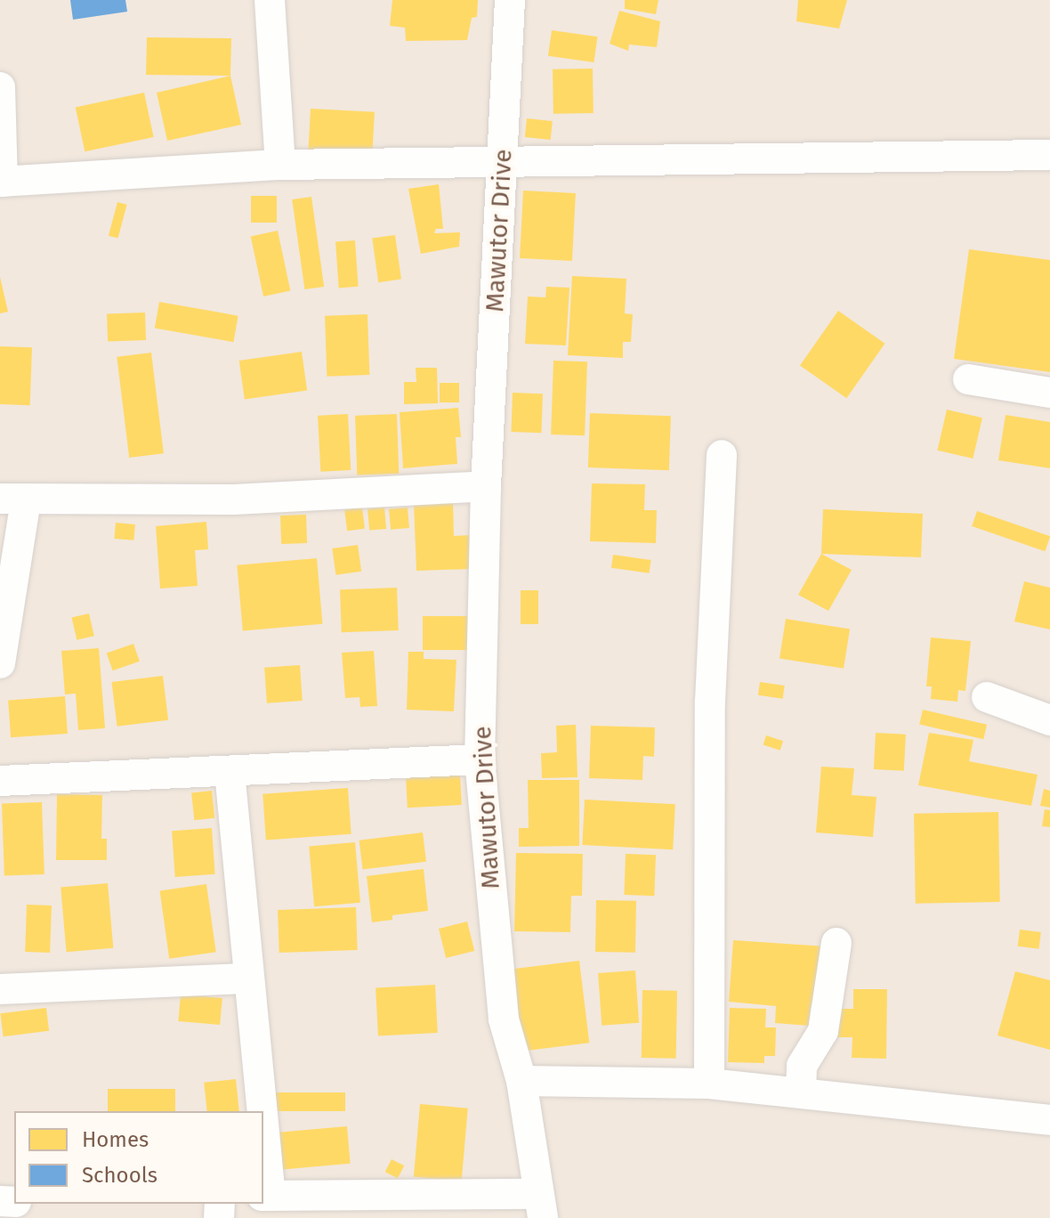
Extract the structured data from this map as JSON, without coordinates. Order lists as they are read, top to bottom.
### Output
{
  "streets": {
    "street": ["Mawutor Drive"]
  },
  "legend": ["Homes", "Schools"]
}
